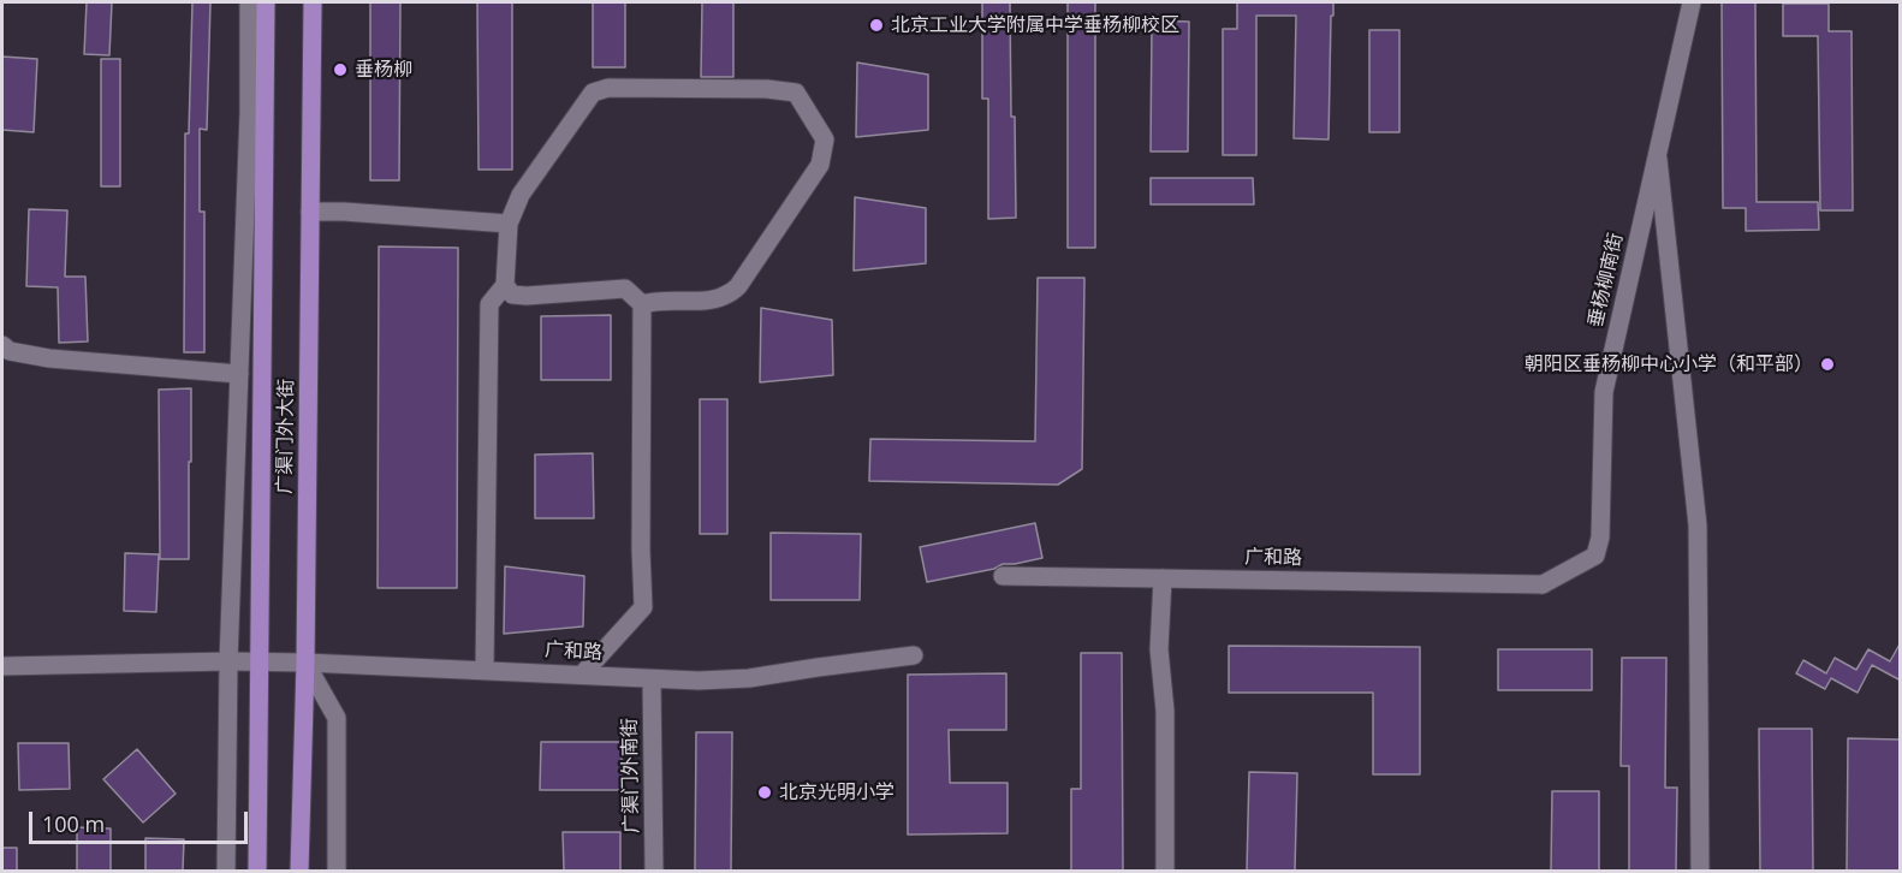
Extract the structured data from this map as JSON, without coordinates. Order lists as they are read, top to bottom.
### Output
{
  "streets": {
    "main road": ["广渠门外大街"],
    "street": ["垂杨柳南街", "广和路", "广渠门外南街"]
  },
  "crossings": [
    ["垂杨柳南街", "广和路"],
    ["广渠门外大街", "广和路"],
    ["广和路", "广渠门外南街"]
  ],
  "places": [
    "北京工业大学附属中学垂杨柳校区",
    "垂杨柳",
    "朝阳区垂杨柳中心小学（和平部）",
    "北京光明小学"
  ],
  "scale_bar": "100 m"
}
